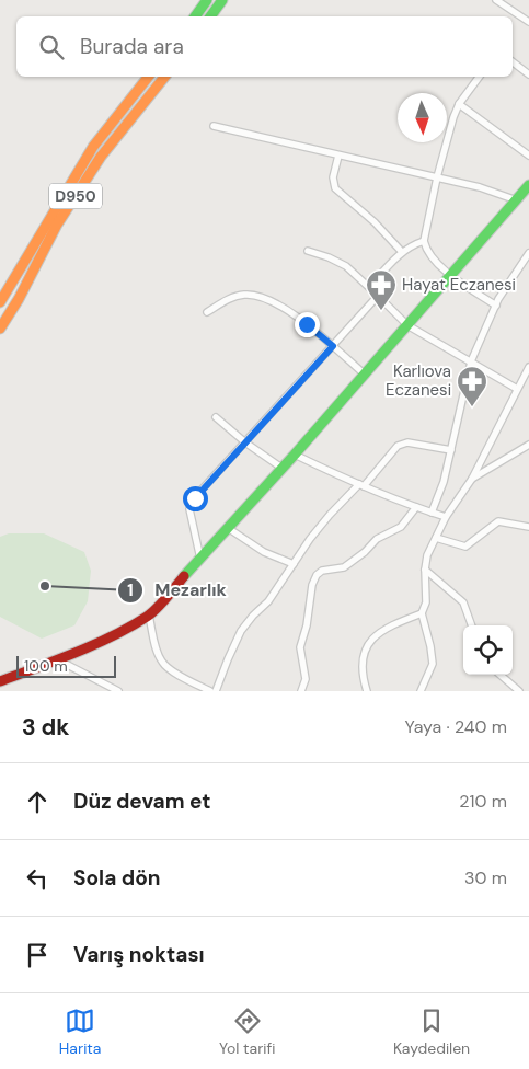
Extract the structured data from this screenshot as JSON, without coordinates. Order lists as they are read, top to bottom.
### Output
{
  "streets": {
    "main road": ["D950"]
  },
  "places": {
    "pharmacy": ["Hayat Eczanesi", "Karlıova Eczanesi"],
    "other": ["Mezarlık"]
  },
  "scale_bar": "100 m",
  "north": "bottom",
  "page": {
    "search": "Burada ara",
    "scale": "100 m",
    "heading": ["3 dk", "Yaya · 240 m"],
    "list": [
      ["Düz devam et", "210 m"],
      ["Sola dön", "30 m"],
      "Varış noktası"
    ],
    "nav": ["Harita", "Yol tarifi", "Kaydedilen"]
  }
}
